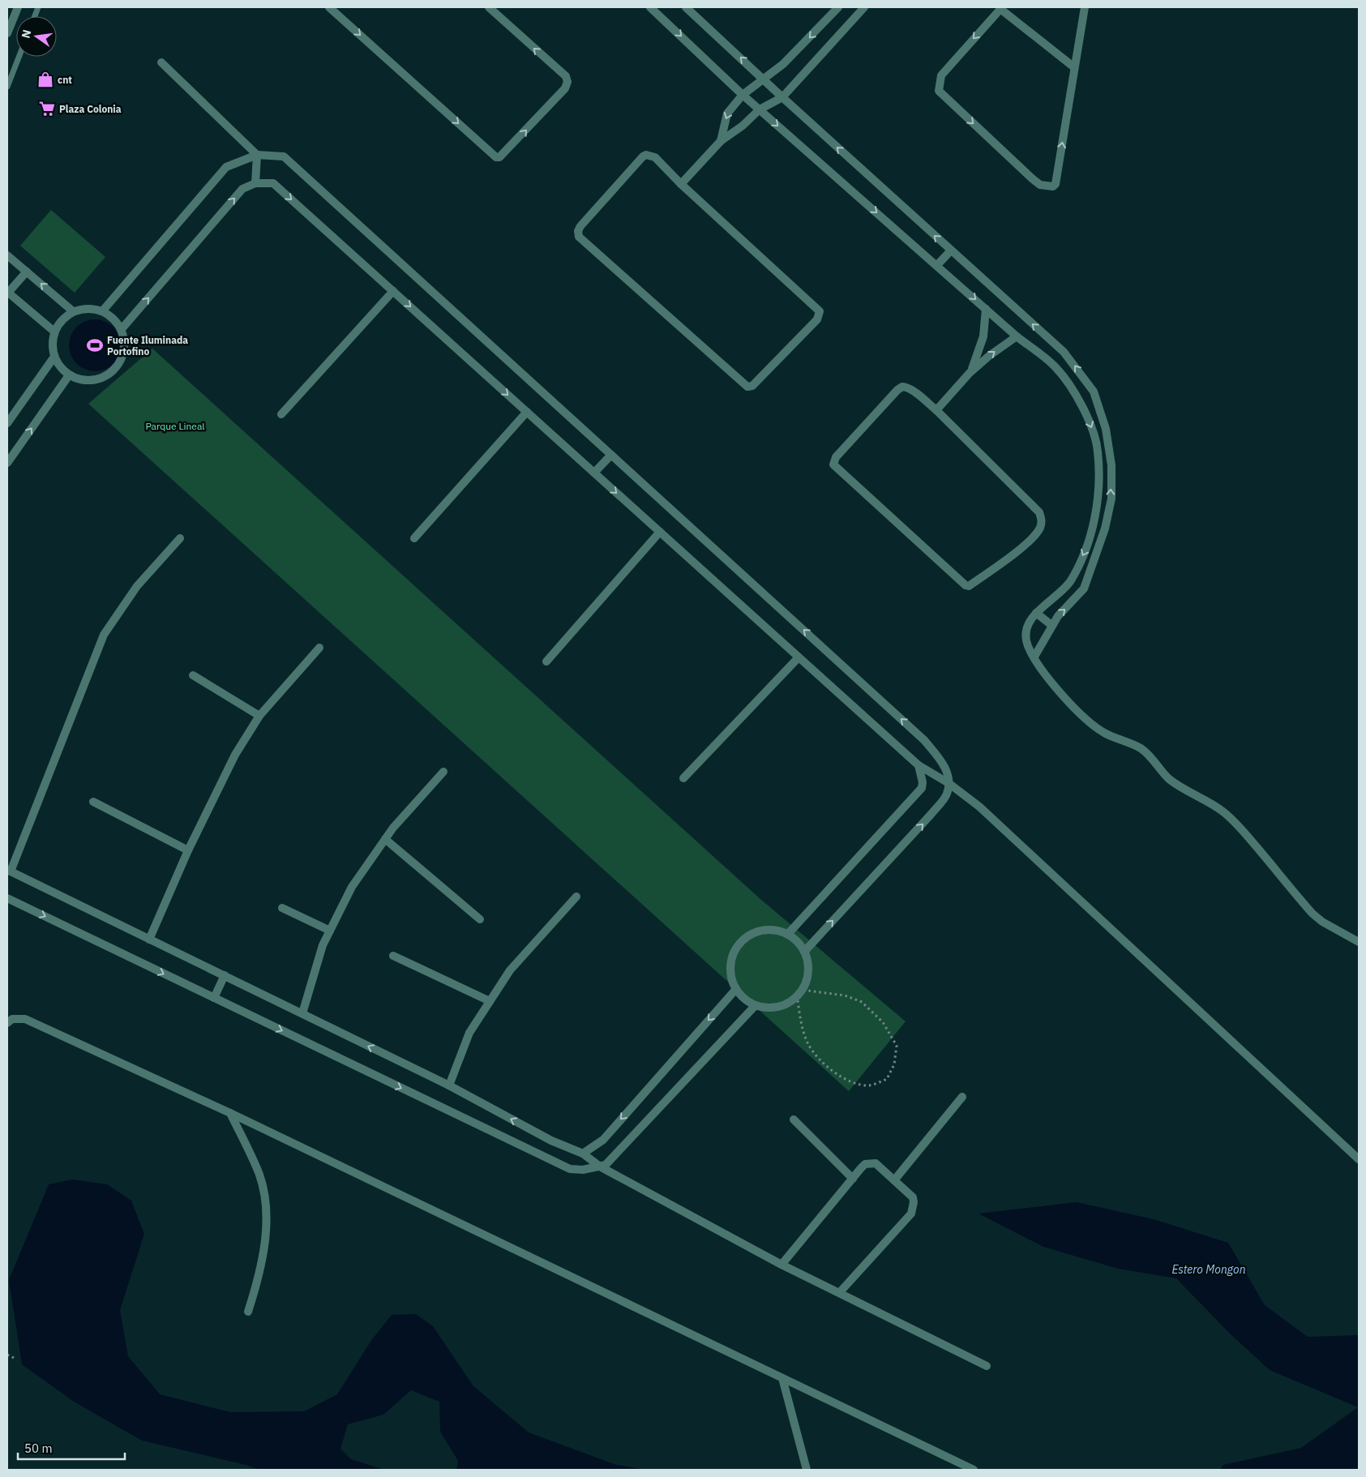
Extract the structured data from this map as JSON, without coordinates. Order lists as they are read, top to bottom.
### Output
{
  "water": ["Estero Mongon"],
  "parks": ["Parque Lineal"],
  "places": {
    "shop": ["cnt"],
    "supermarket": ["Plaza Colonia"],
    "sports": ["Fuente Iluminada Portofino"]
  },
  "scale_bar": "50 m",
  "north": "left"
}
